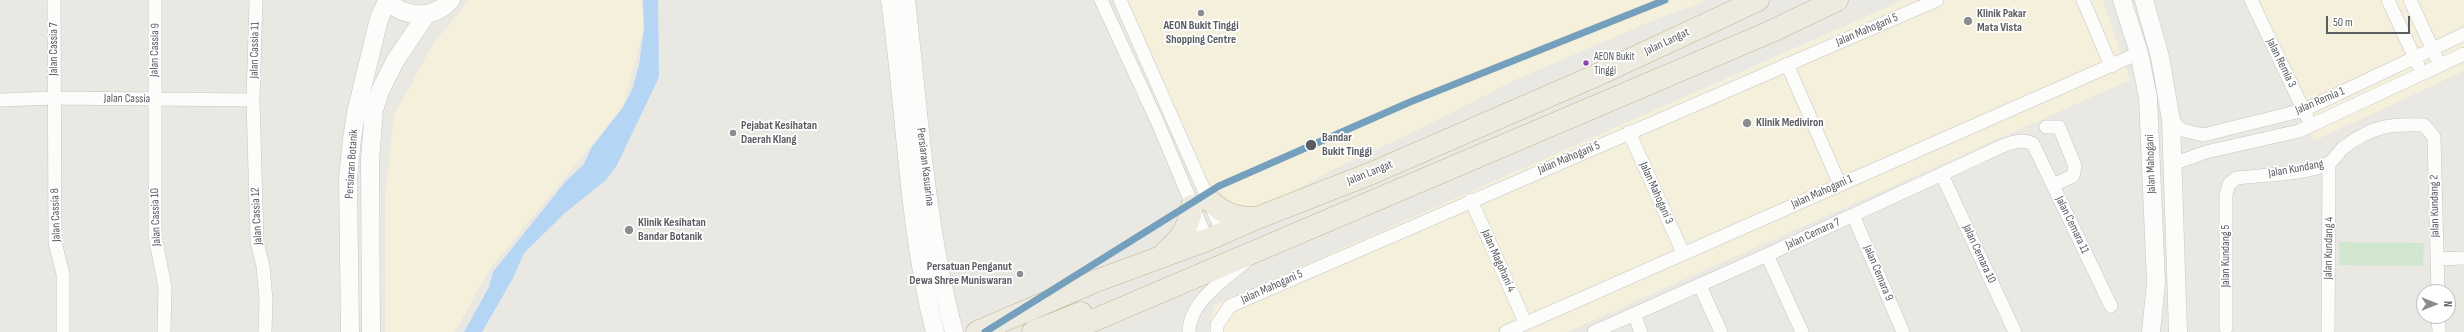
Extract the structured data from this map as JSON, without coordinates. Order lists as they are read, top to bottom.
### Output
{
  "streets": {
    "highway": ["Jalan Langat"],
    "main road": ["Persiaran Botanik", "Jalan Mahogani", "Persiaran Kasuarina"],
    "street": [
      "Jalan Mahogani 5",
      "Jalan Cassia 7",
      "Jalan Cassia 9",
      "Jalan Cassia 11",
      "Jalan Remia 3",
      "Jalan Cassia",
      "Jalan Remia 1",
      "Jalan Kundang",
      "Jalan Mahogani 1",
      "Jalan Mahogani 3",
      "Jalan Kundang 2",
      "Jalan Cassia 8",
      "Jalan Cassia 12",
      "Jalan Cassia 10",
      "Jalan Cemara 11",
      "Jalan Cemara 7",
      "Jalan Kundang 4",
      "Jalan Cemara 10",
      "Jalan Kundang 5",
      "Jalan Magohani 4",
      "Jalan Cemara 9"
    ]
  },
  "crossings": [
    ["Jalan Mahogani 5", "Jalan Mahogani 3"],
    ["Jalan Mahogani 5", "Jalan Magohani 4"],
    ["Jalan Cassia 7", "Jalan Cassia"],
    ["Jalan Cassia 7", "Jalan Cassia 8"],
    ["Jalan Cassia 9", "Jalan Cassia"],
    ["Jalan Cassia 9", "Jalan Cassia 10"],
    ["Jalan Cassia 11", "Jalan Cassia"],
    ["Jalan Cassia 11", "Jalan Cassia 12"],
    ["Jalan Remia 3", "Jalan Remia 1"],
    ["Jalan Cassia", "Jalan Cassia 8"],
    ["Jalan Cassia", "Jalan Cassia 12"],
    ["Jalan Cassia", "Jalan Cassia 10"],
    ["Jalan Remia 1", "Jalan Mahogani"],
    ["Jalan Mahogani", "Jalan Mahogani 1"],
    ["Jalan Kundang", "Jalan Kundang 2"],
    ["Jalan Kundang", "Jalan Kundang 4"],
    ["Jalan Kundang", "Jalan Kundang 5"],
    ["Jalan Mahogani 1", "Jalan Mahogani 3"],
    ["Jalan Mahogani 1", "Jalan Magohani 4"],
    ["Jalan Cemara 11", "Jalan Cemara 7"],
    ["Jalan Cemara 7", "Jalan Cemara 10"],
    ["Jalan Cemara 7", "Jalan Cemara 9"]
  ],
  "places": [
    "AEON Bukit Tinggi Shopping Centre",
    "Klinik Pakar Mata Vista",
    "AEON Bukit Tinggi",
    "Klinik Mediviron",
    "Pejabat Kesihatan Daerah Klang",
    "Bandar Bukit Tinggi",
    "Klinik Kesihatan Bandar Botanik",
    "Persatuan Penganut Dewa Shree Muniswaran"
  ],
  "scale_bar": "50 m",
  "north": "right"
}
